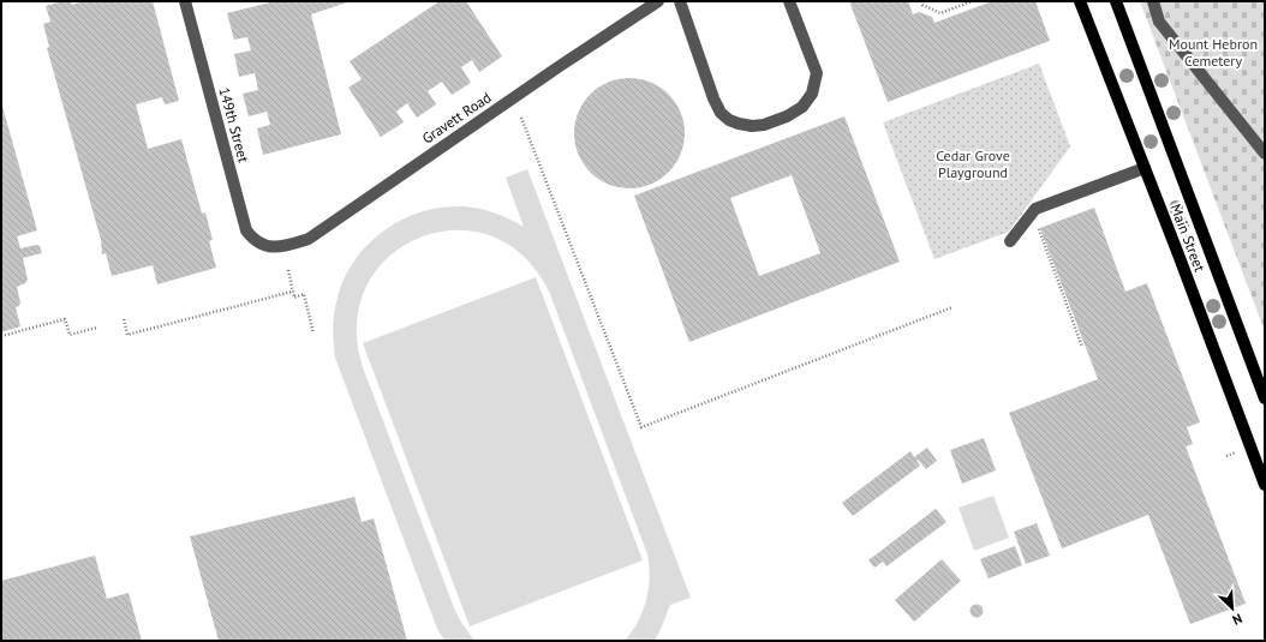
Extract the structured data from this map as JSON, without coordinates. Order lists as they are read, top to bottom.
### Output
{
  "streets": {
    "main road": ["Main Street"],
    "street": ["Gravett Road", "149th Street"]
  },
  "crossings": [
    ["Gravett Road", "149th Street"]
  ],
  "parks": ["Mount Hebron Cemetery", "Cedar Grove Playground"],
  "north": "bottom right"
}
